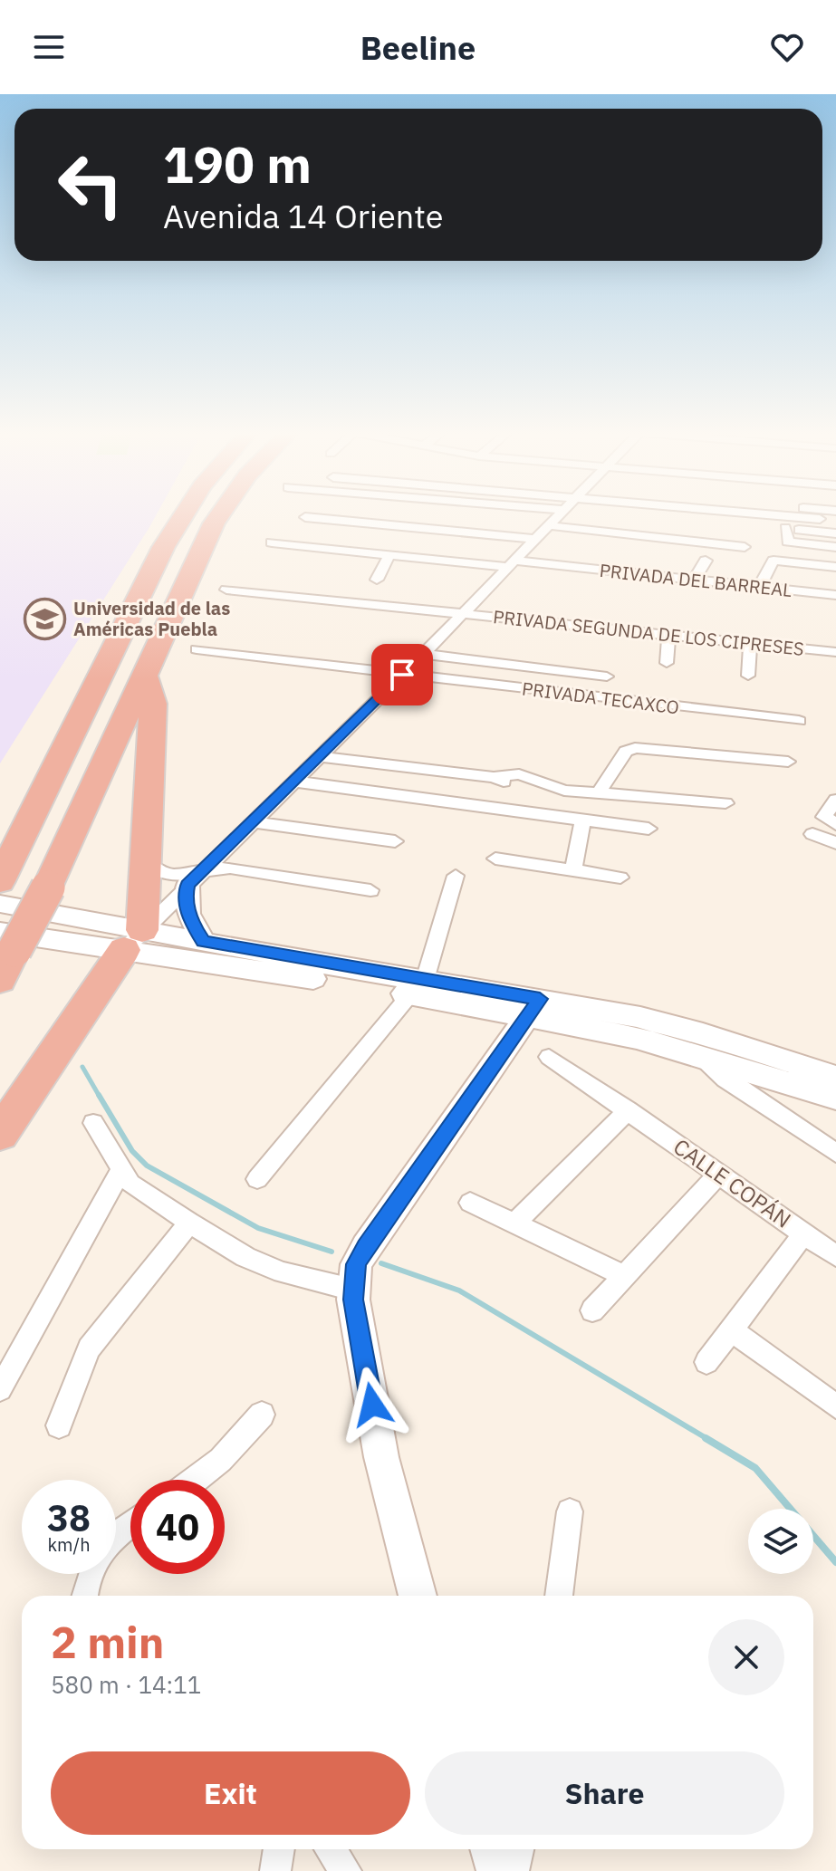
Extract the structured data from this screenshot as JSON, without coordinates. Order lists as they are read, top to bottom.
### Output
{
  "streets": {
    "street": [
      "PRIVADA DEL BARREAL",
      "PRIVADA SEGUNDA DE LOS CIPRESES",
      "PRIVADA TECAXCO",
      "CALLE COPÁN"
    ]
  },
  "places": {
    "school or university": ["Universidad de las Américas Puebla"]
  },
  "page": {
    "header": "Beeline",
    "turn": ["190 m", "Avenida 14 Oriente"],
    "speed": "38 km/h",
    "limit": "40",
    "heading": ["2 min", "580 m · 14:11"],
    "buttons": ["Exit", "Share"]
  }
}
